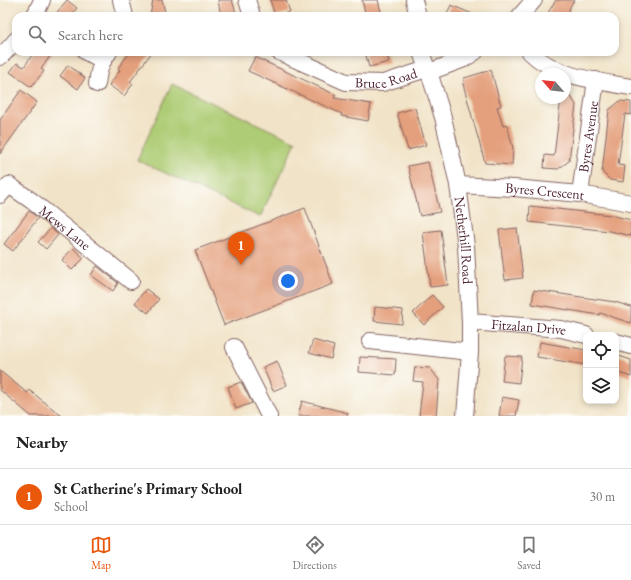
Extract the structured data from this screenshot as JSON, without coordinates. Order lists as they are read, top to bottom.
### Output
{
  "streets": {
    "street": [
      "Bruce Road",
      "Byres Avenue",
      "Byres Crescent",
      "Mews Lane",
      "Netherhill Road",
      "Fitzalan Drive"
    ]
  },
  "crossings": [
    ["Bruce Road", "Netherhill Road"],
    ["Byres Avenue", "Byres Crescent"],
    ["Byres Crescent", "Netherhill Road"],
    ["Netherhill Road", "Fitzalan Drive"]
  ],
  "north": "top left",
  "page": {
    "search": "Search here",
    "pins": "1",
    "heading": "Nearby",
    "list": [
      {
        "mark": "1",
        "name": "St Catherine's Primary School",
        "note": "School",
        "value": "30 m"
      }
    ],
    "nav": ["Map", "Directions", "Saved"]
  }
}
